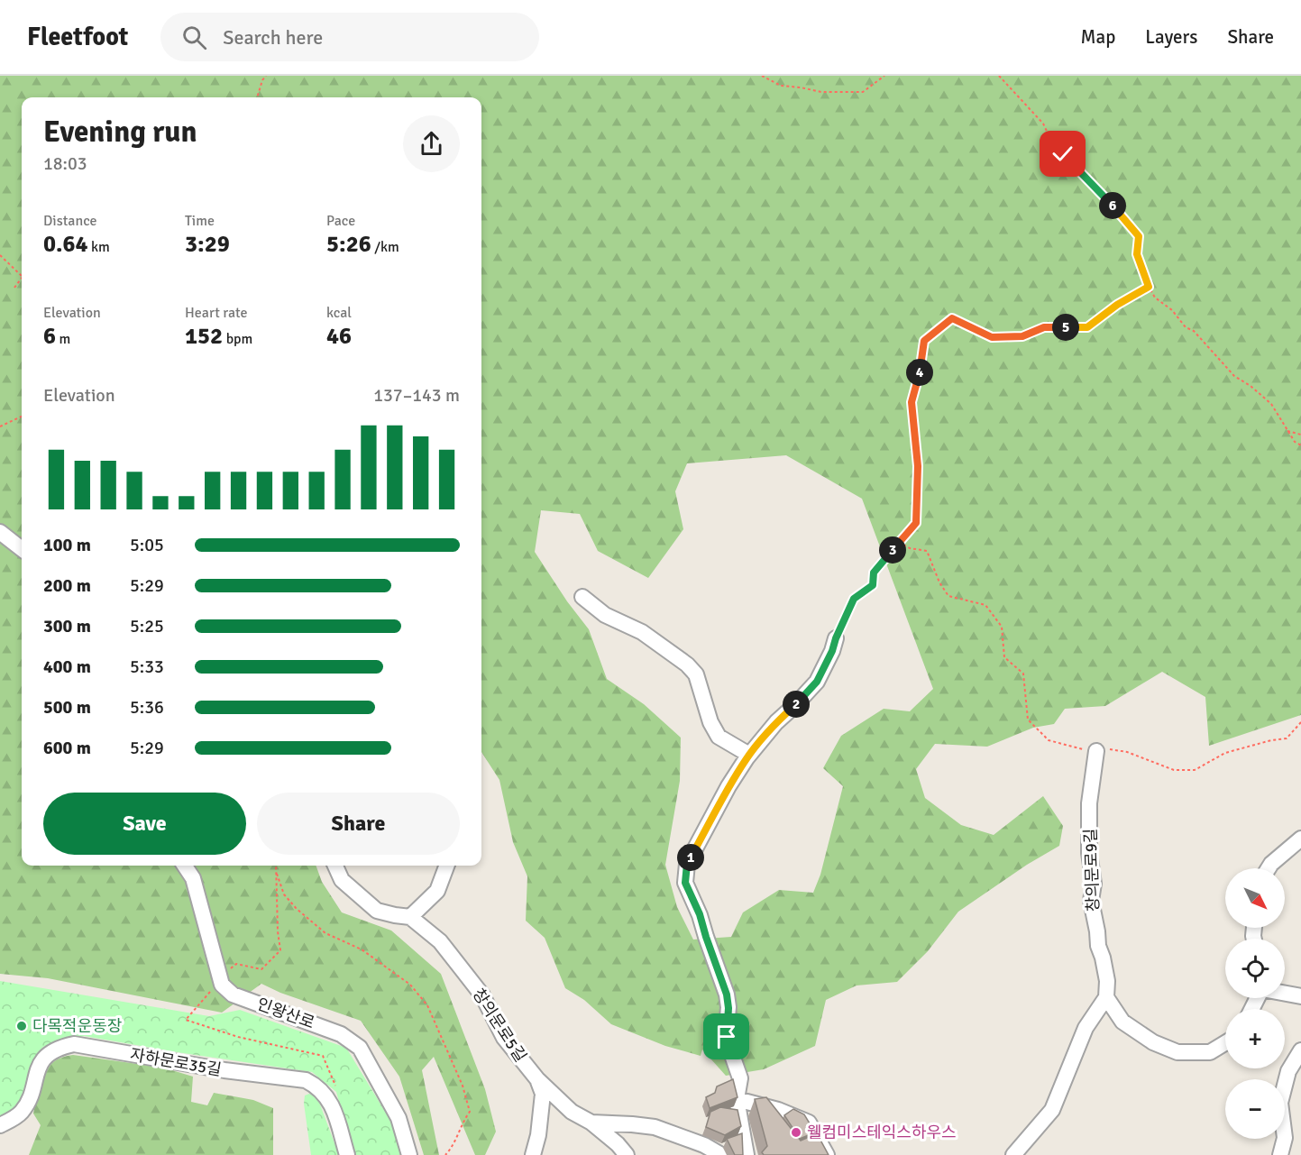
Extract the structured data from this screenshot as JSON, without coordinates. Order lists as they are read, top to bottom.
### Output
{
  "streets": {
    "street": [
      "창의문로9길",
      "인왕산로",
      "창의문로5길",
      "자하문로35길"
    ]
  },
  "places": ["다목적운동장", "웰컴미스테익스하우스"],
  "north": "bottom right",
  "page": {
    "header": "Fleetfoot",
    "search": "Search here",
    "nav": ["Map", "Layers", "Share"],
    "heading": ["Evening run", "18:03"],
    "stats": [
      ["Distance", "0.64 km"],
      ["Time", "3:29"],
      ["Pace", "5:26 /km"],
      ["Elevation", "6 m"],
      ["Heart rate", "152 bpm"],
      ["kcal", "46"]
    ],
    "pins": [
      "6",
      "5",
      "4",
      "3",
      "2",
      "1"
    ],
    "chart": ["Elevation", "137–143 m"],
    "list": [
      {
        "name": "100 m",
        "note": "5:05"
      },
      {
        "name": "200 m",
        "note": "5:29"
      },
      {
        "name": "300 m",
        "note": "5:25"
      },
      {
        "name": "400 m",
        "note": "5:33"
      },
      {
        "name": "500 m",
        "note": "5:36"
      },
      {
        "name": "600 m",
        "note": "5:29"
      }
    ],
    "buttons": ["Save", "Share"],
    "map_buttons": ["+", "−"]
  }
}
